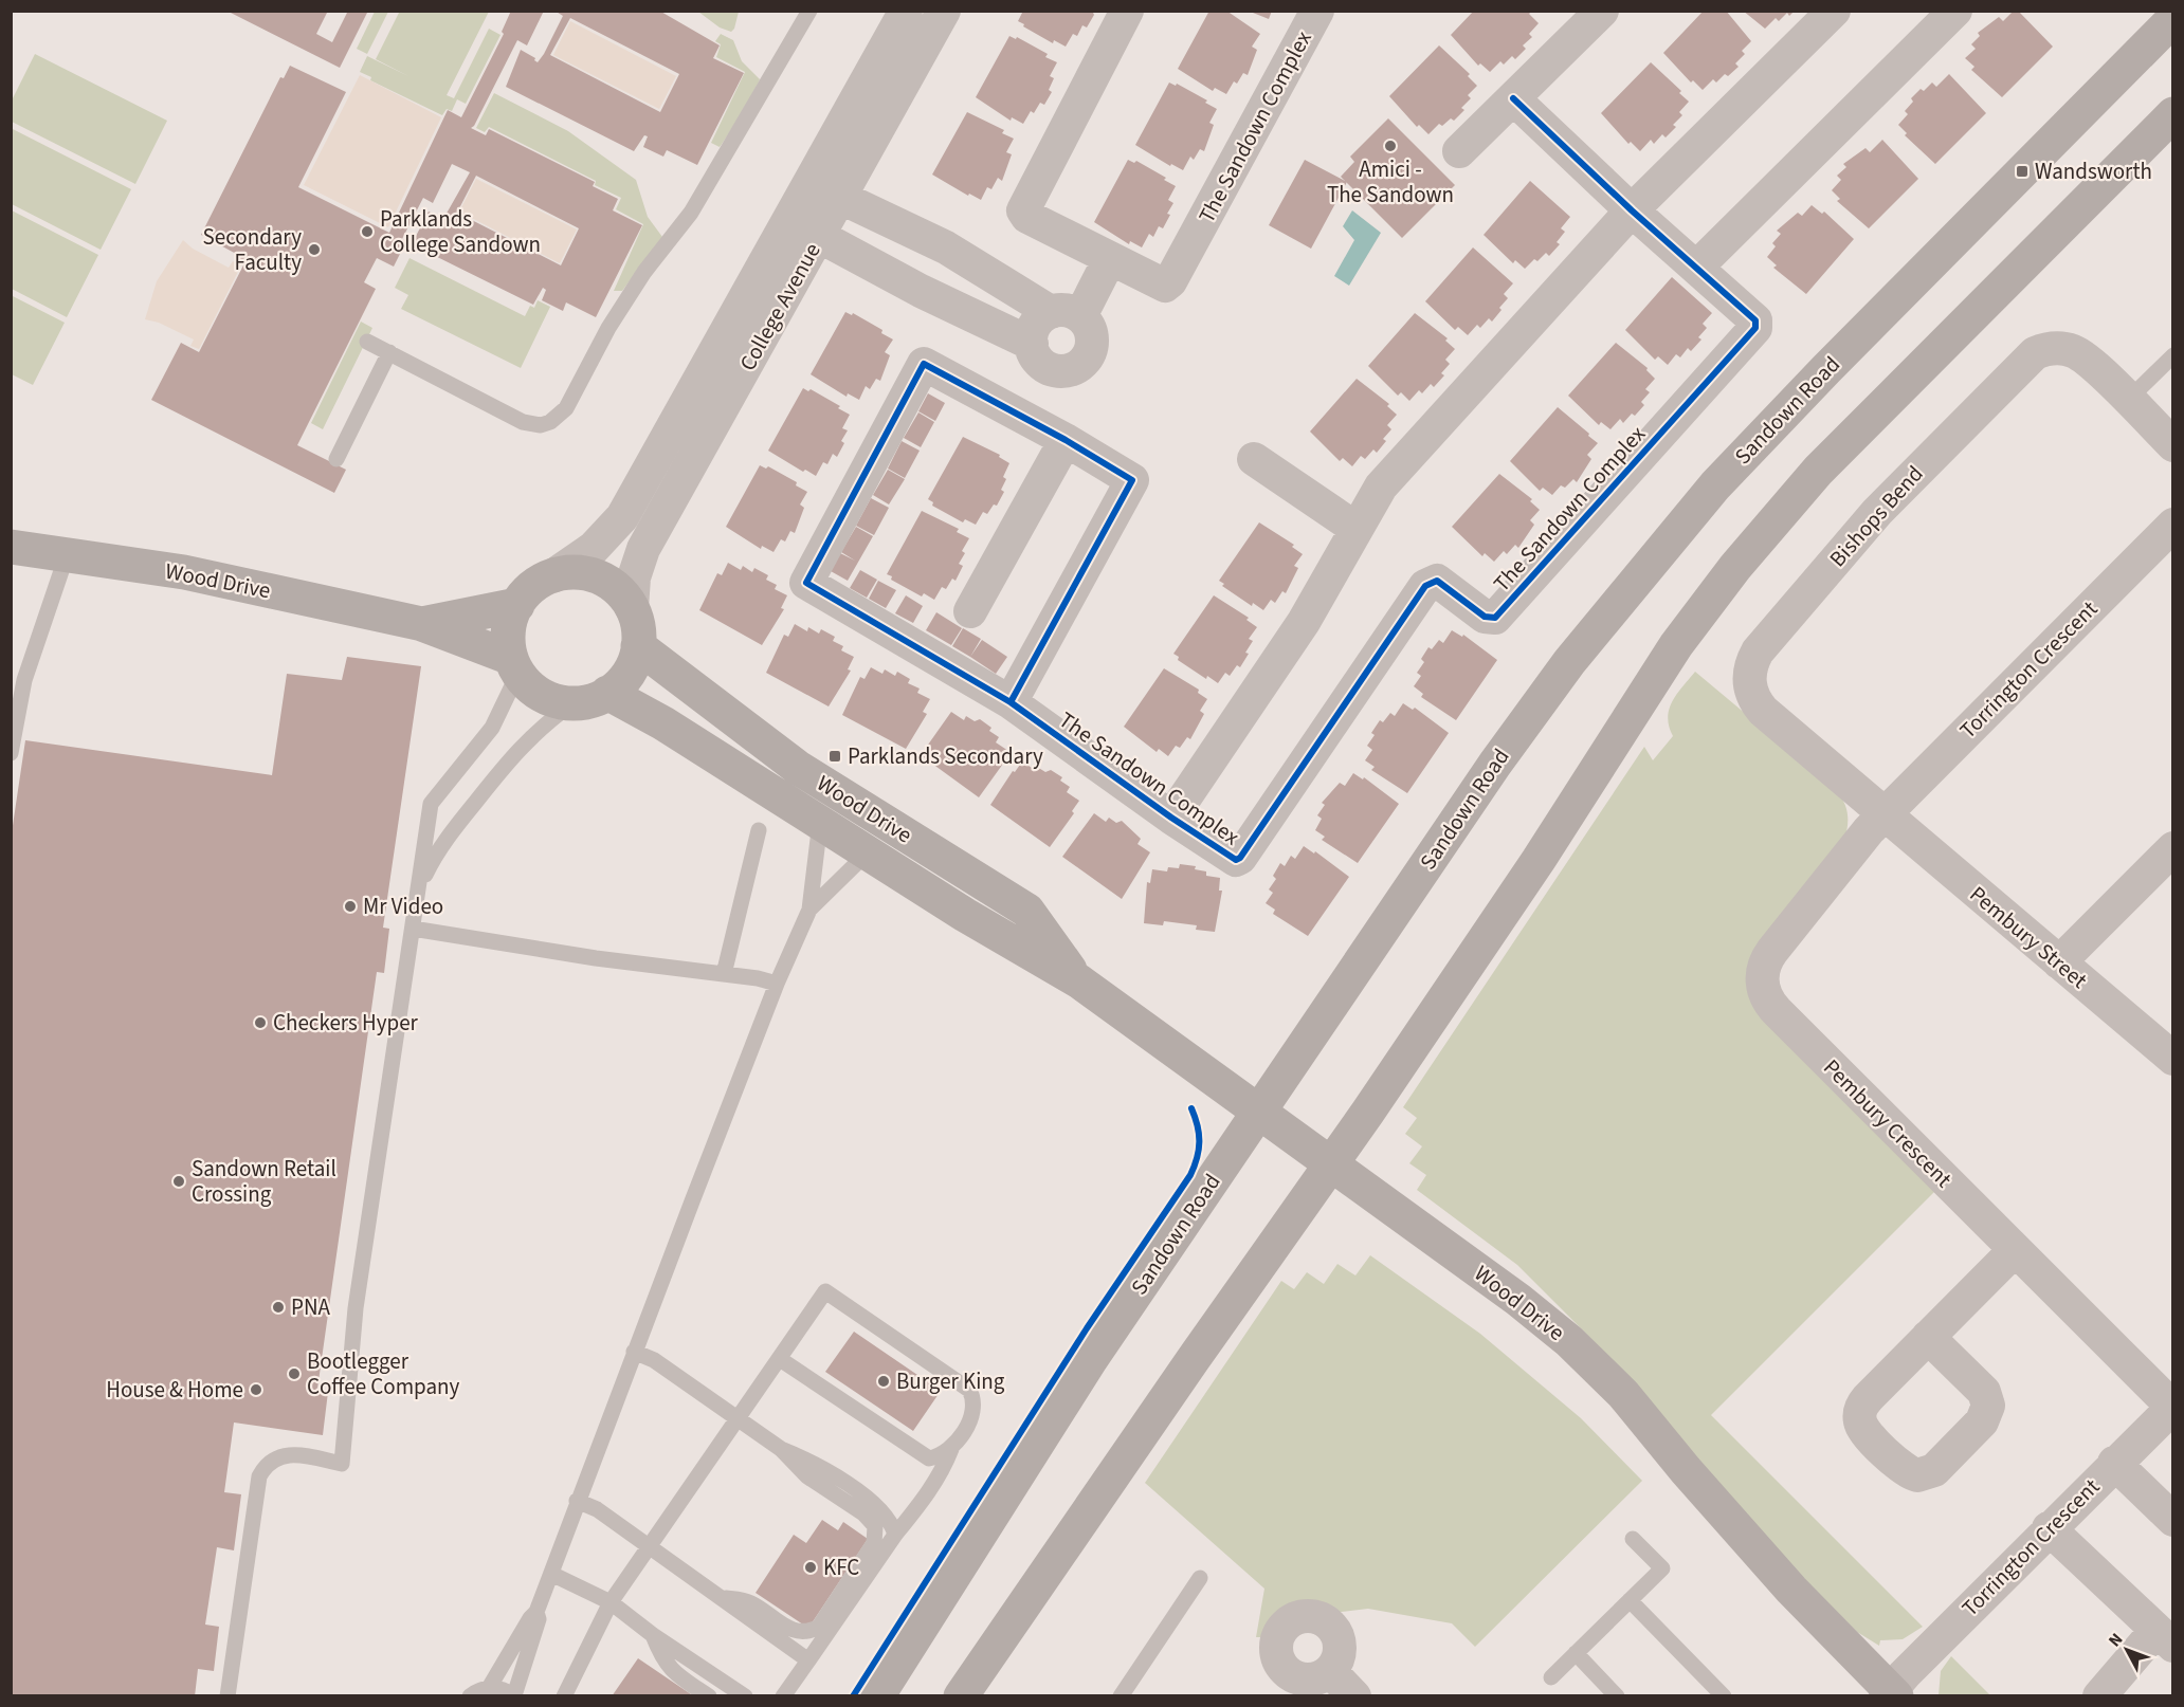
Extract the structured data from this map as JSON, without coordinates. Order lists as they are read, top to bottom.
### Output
{
  "streets": {
    "main road": ["Sandown Road", "Wood Drive"],
    "street": [
      "The Sandown Complex",
      "College Avenue",
      "Bishops Bend",
      "Torrington Crescent",
      "Pembury Street",
      "Pembury Crescent"
    ]
  },
  "crossings": [
    ["College Avenue", "Wood Drive"],
    ["Sandown Road", "Wood Drive"],
    ["Bishops Bend", "Torrington Crescent"],
    ["Bishops Bend", "Pembury Street"],
    ["Bishops Bend", "Pembury Crescent"],
    ["Wood Drive", "Torrington Crescent"],
    ["Torrington Crescent", "Pembury Street"],
    ["Torrington Crescent", "Pembury Crescent"],
    ["Pembury Street", "Pembury Crescent"]
  ],
  "places": {
    "other": [
      "Amici - The Sandown",
      "Parklands College Sandown",
      "Secondary Faculty",
      "Mr Video",
      "Checkers Hyper",
      "Sandown Retail Crossing",
      "PNA",
      "Bootlegger Coffee Company",
      "Burger King",
      "House & Home",
      "KFC"
    ],
    "transit": ["Wandsworth", "Parklands Secondary"]
  },
  "north": "top left"
}
